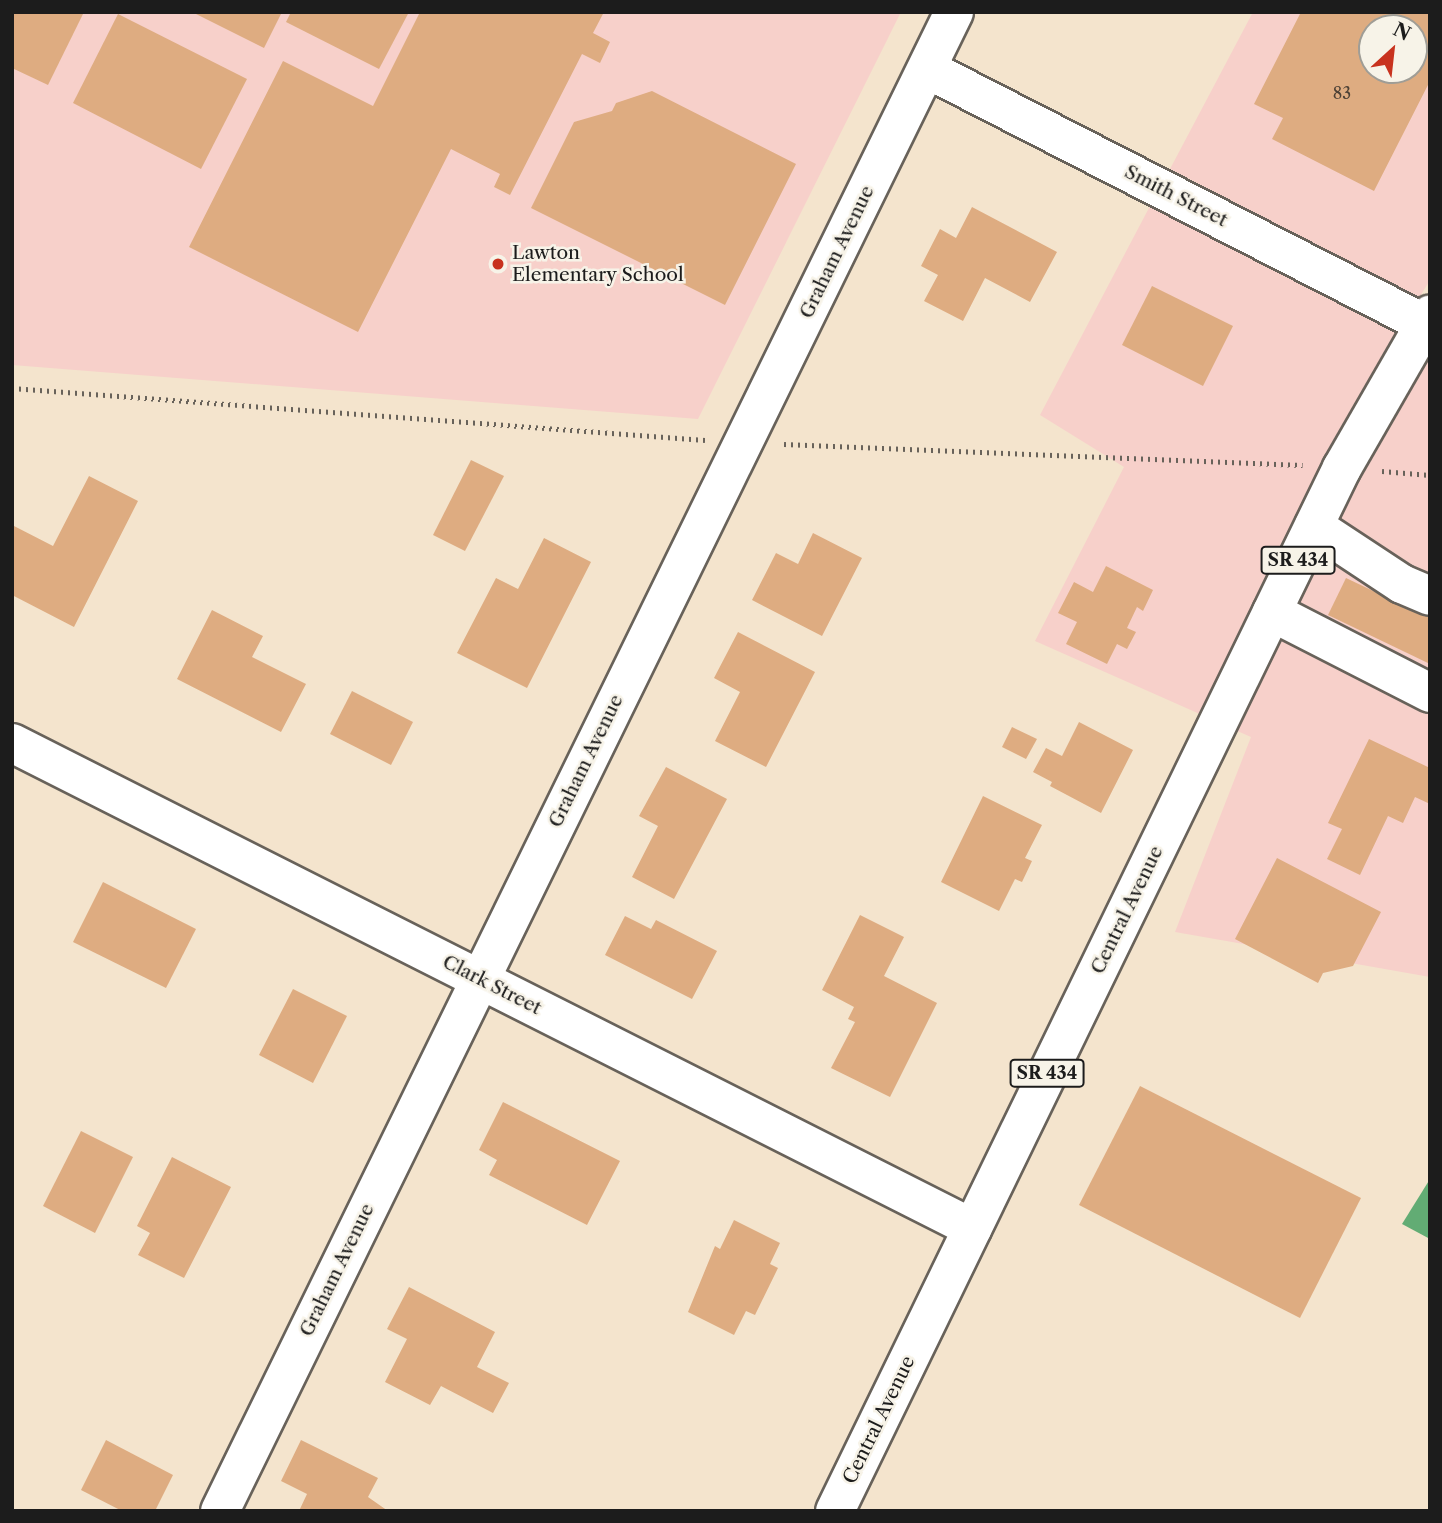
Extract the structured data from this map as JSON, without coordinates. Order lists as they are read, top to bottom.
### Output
{
  "streets": {
    "street": [
      "Smith Street",
      "Graham Avenue",
      "SR 434",
      "Central Avenue",
      "Clark Street"
    ]
  },
  "crossings": [
    ["Smith Street", "Graham Avenue"],
    ["Smith Street", "Central Avenue"],
    ["Graham Avenue", "Clark Street"],
    ["Central Avenue", "Clark Street"]
  ],
  "places": ["Lawton Elementary School"],
  "house_numbers": ["83"],
  "north": "top right"
}
